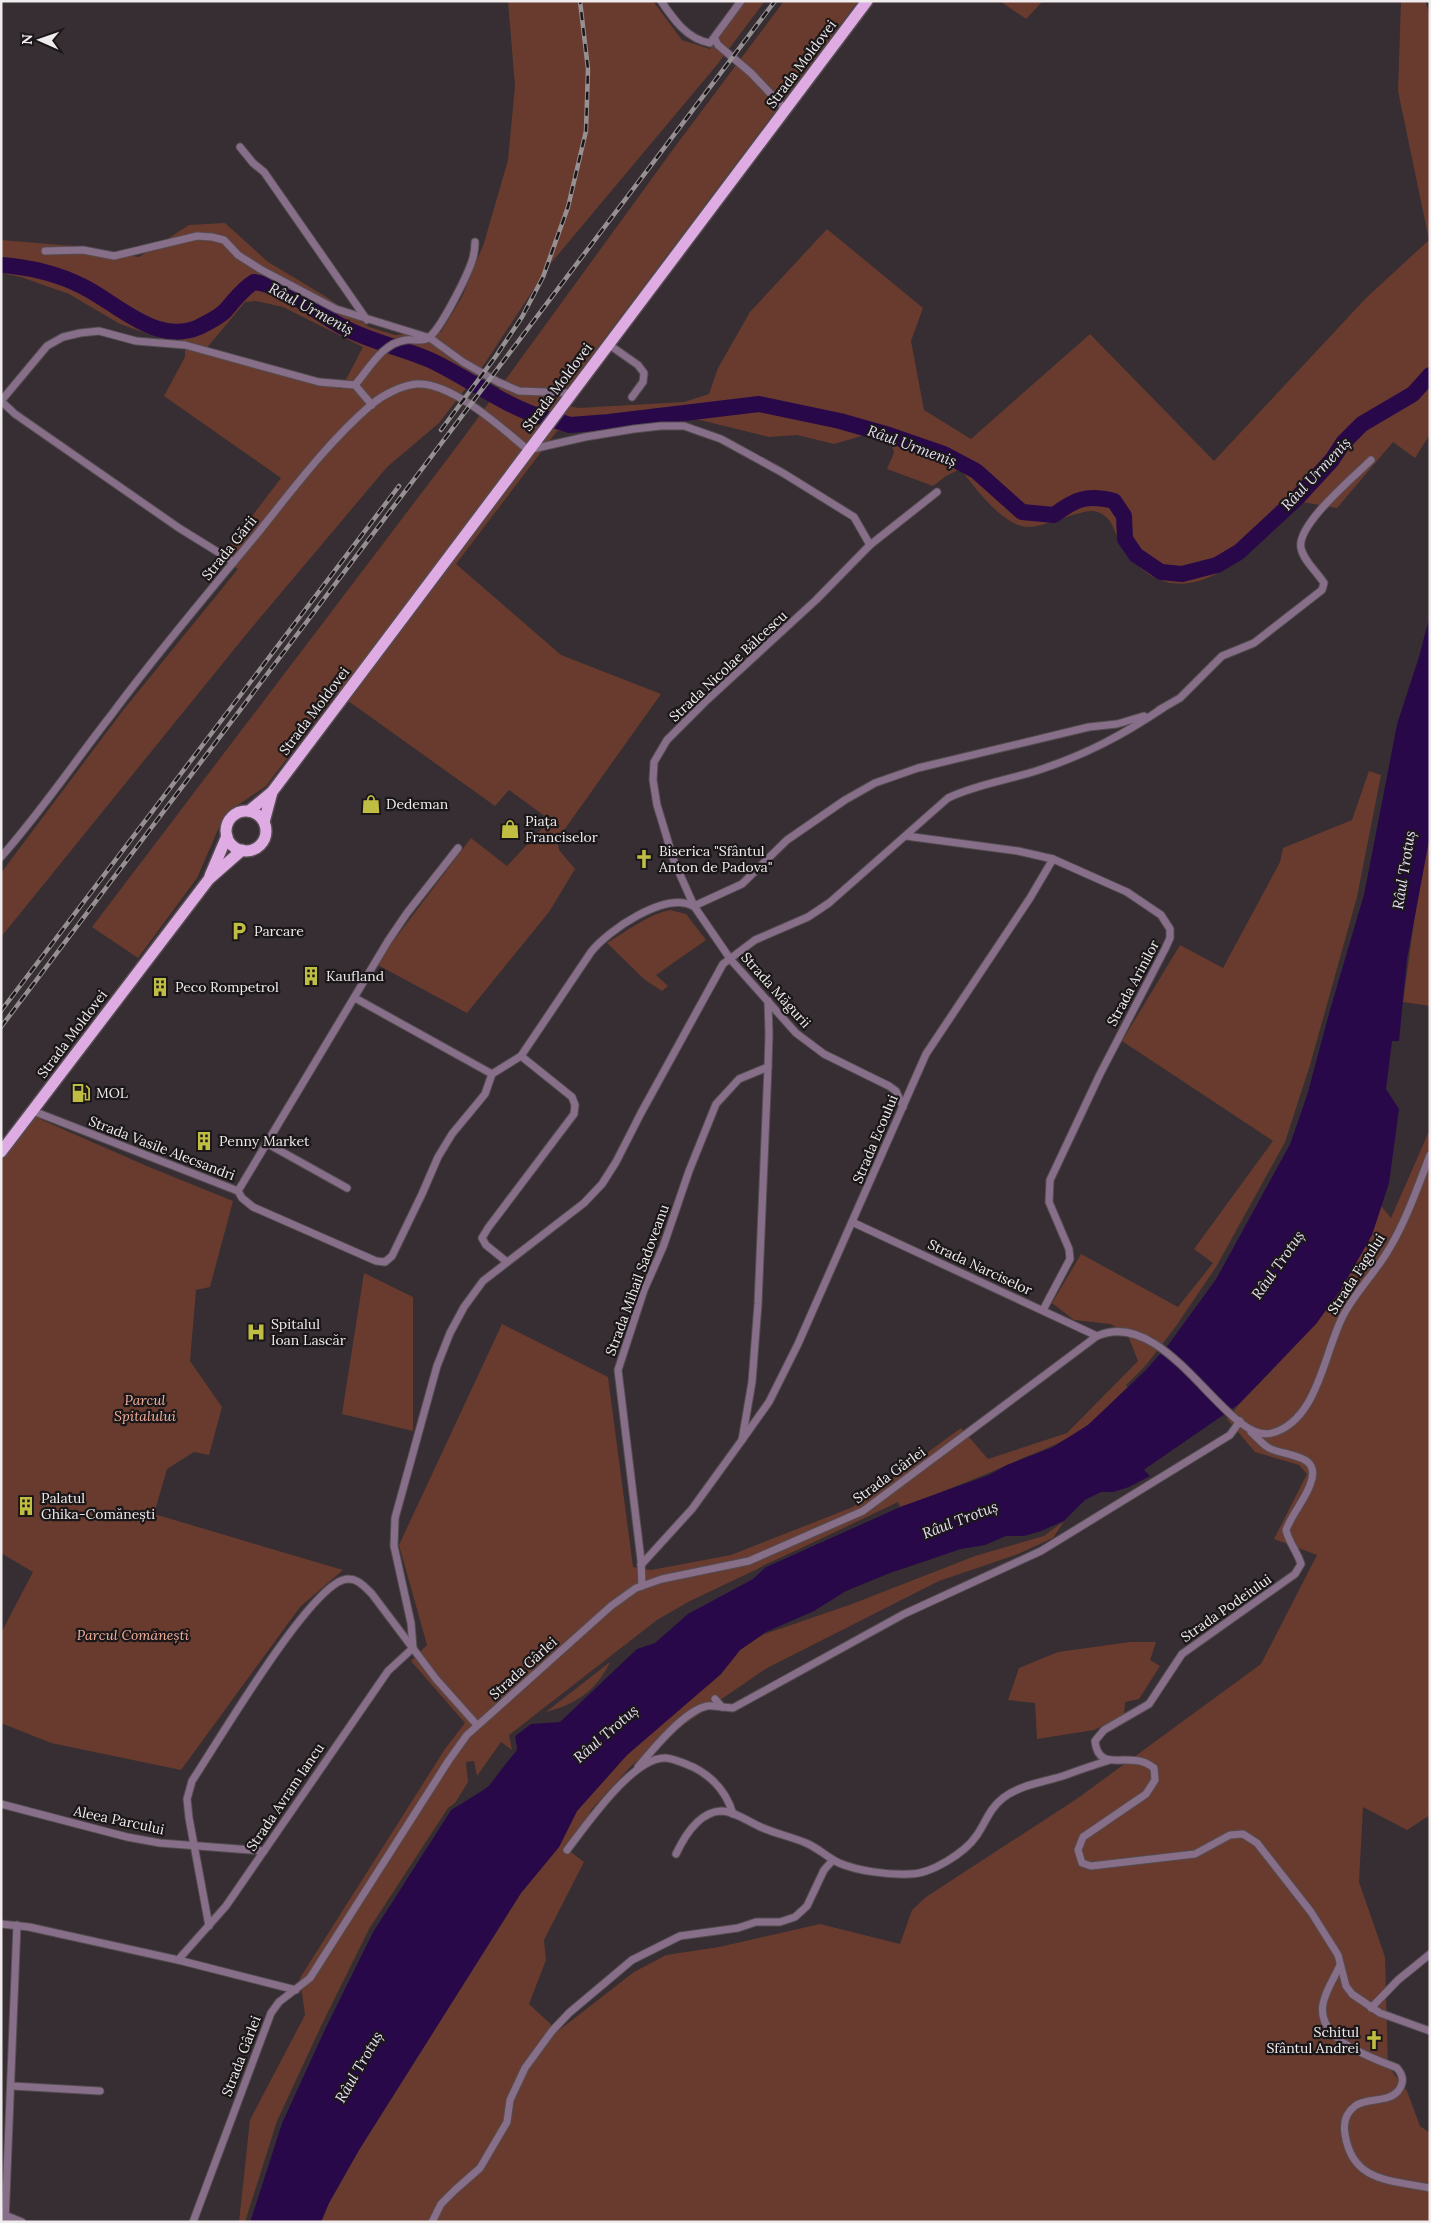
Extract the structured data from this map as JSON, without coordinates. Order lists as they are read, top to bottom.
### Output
{
  "streets": {
    "main road": ["Strada Moldovei"],
    "street": [
      "Strada Gării",
      "Strada Nicolae Bălcescu",
      "Strada Arinilor",
      "Strada Măgurii",
      "Strada Ecoului",
      "Strada Vasile Alecsandri",
      "Strada Narciselor",
      "Strada Fagului",
      "Strada Mihail Sadoveanu",
      "Strada Gârlei",
      "Strada Podeiului",
      "Strada Avram Iancu",
      "Aleea Parcului"
    ]
  },
  "crossings": [
    ["Strada Moldovei", "Strada Gării"],
    ["Strada Moldovei", "Strada Vasile Alecsandri"],
    ["Strada Nicolae Bălcescu", "Strada Măgurii"],
    ["Strada Arinilor", "Strada Ecoului"],
    ["Strada Arinilor", "Strada Narciselor"],
    ["Strada Măgurii", "Strada Ecoului"],
    ["Strada Ecoului", "Strada Narciselor"],
    ["Strada Narciselor", "Strada Fagului"],
    ["Strada Narciselor", "Strada Gârlei"],
    ["Strada Fagului", "Strada Gârlei"],
    ["Strada Fagului", "Strada Podeiului"],
    ["Strada Mihail Sadoveanu", "Strada Gârlei"],
    ["Strada Avram Iancu", "Aleea Parcului"]
  ],
  "water": ["Râul Urmeniș", "Râul Trotuș"],
  "parks": ["Parcul Spitalului", "Parcul Comănești"],
  "places": {
    "shop": ["Dedeman", "Piața Franciselor"],
    "church": ["Biserica \"Sfântul Anton de Padova\"", "Schitul Sfântul Andrei"],
    "parking": ["Parcare"],
    "building": [
      "Kaufland",
      "Peco Rompetrol",
      "Penny Market",
      "Palatul Ghika-Comănești"
    ],
    "fuel station": ["MOL"],
    "hospital": ["Spitalul Ioan Lascăr"]
  },
  "north": "left"
}
